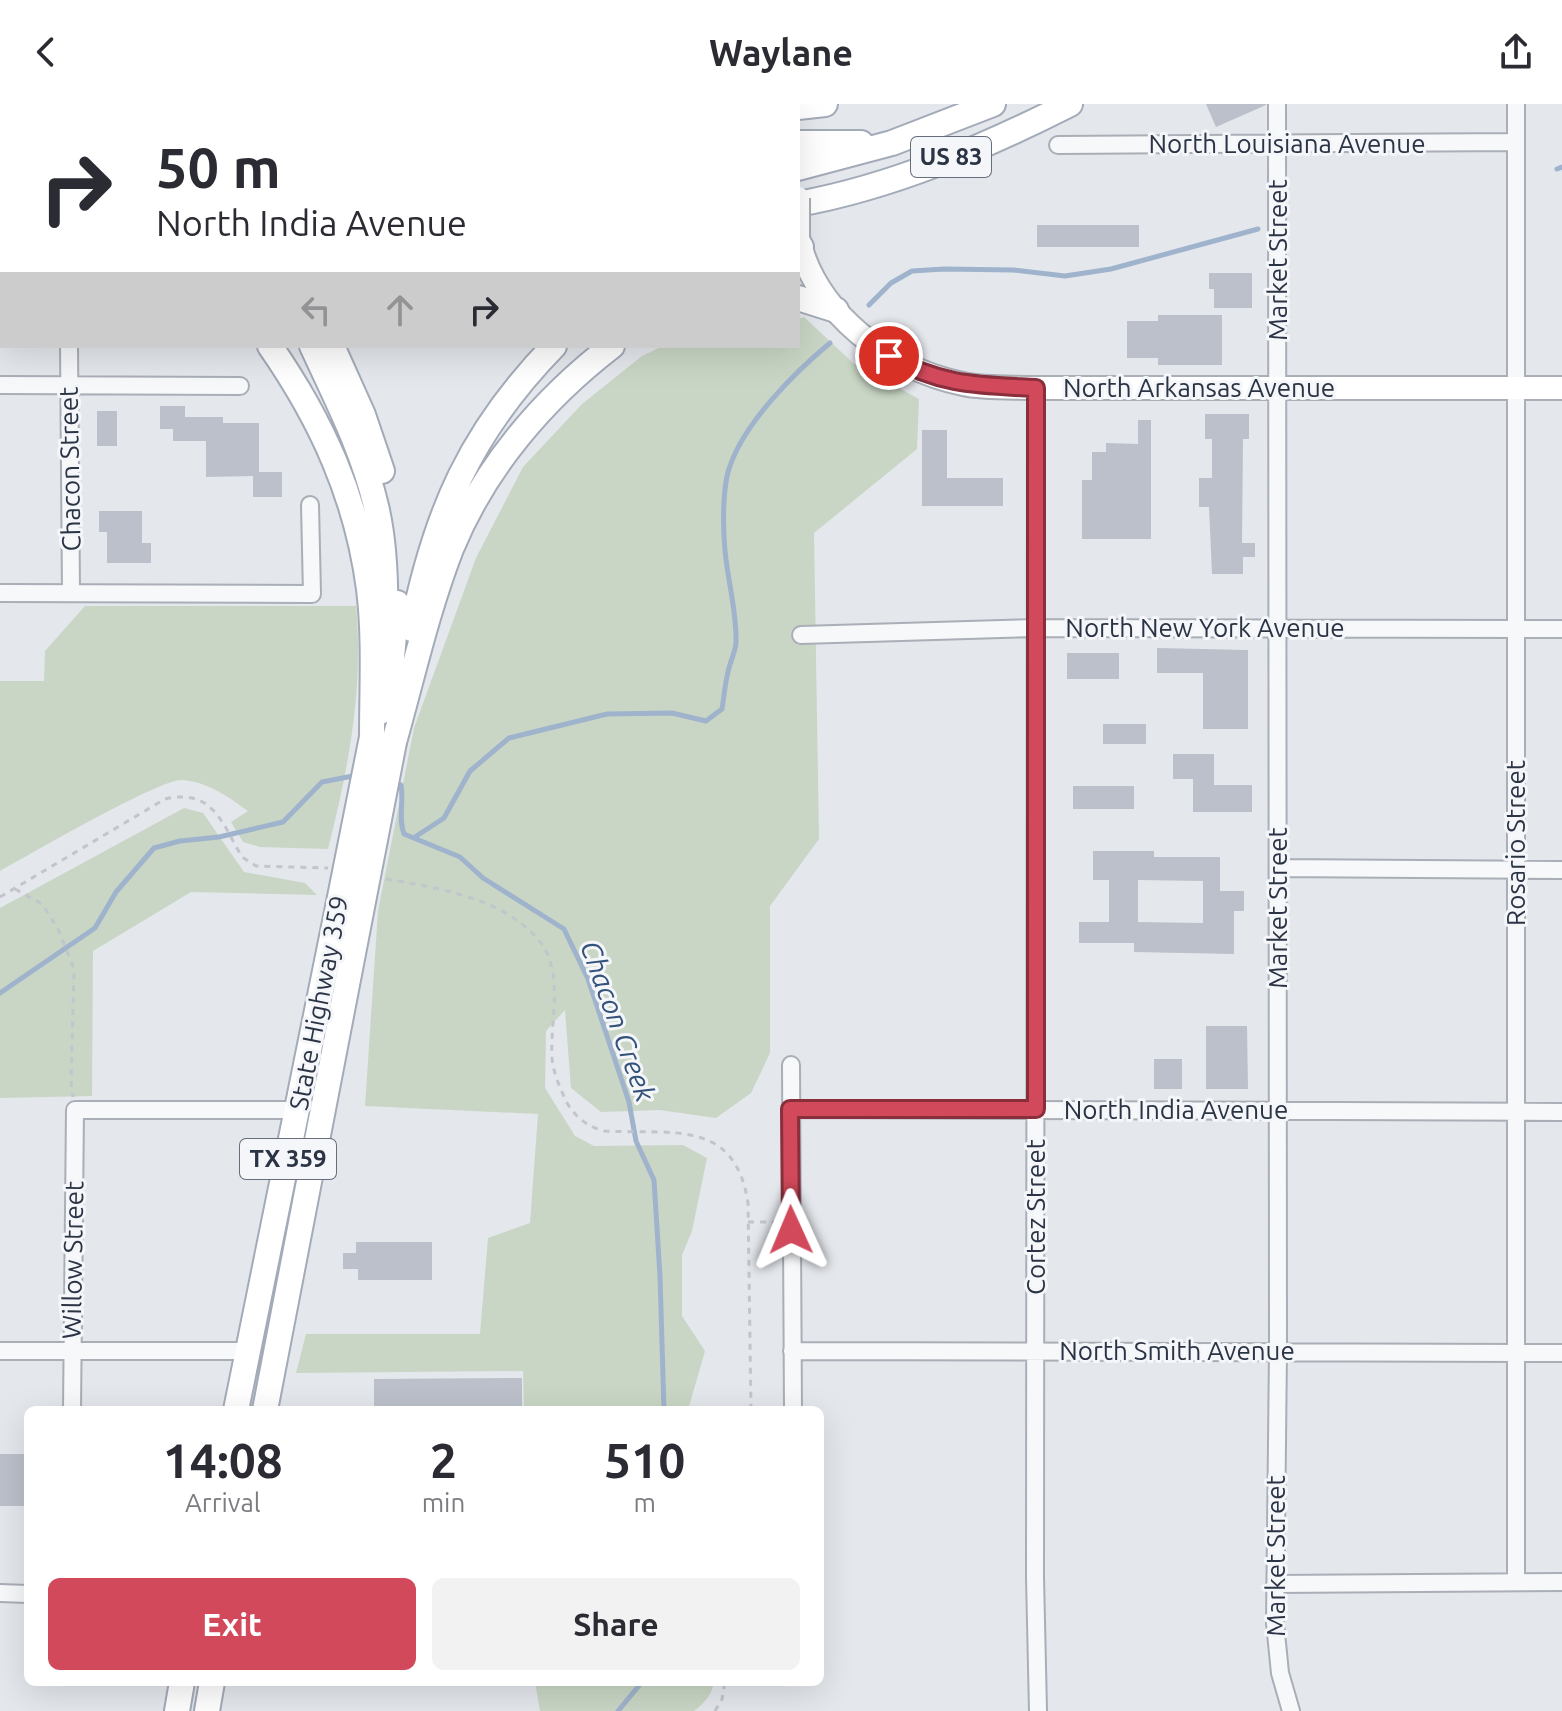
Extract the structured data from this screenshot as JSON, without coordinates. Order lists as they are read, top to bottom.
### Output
{
  "streets": {
    "main road": [
      "US 83",
      "North Arkansas Avenue",
      "State Highway 359",
      "TX 359"
    ],
    "street": [
      "North Louisiana Avenue",
      "Market Street",
      "Chacon Street",
      "North New York Avenue",
      "Rosario Street",
      "North India Avenue",
      "Cortez Street",
      "Willow Street",
      "North Smith Avenue"
    ]
  },
  "crossings": [
    ["North Louisiana Avenue", "Market Street"],
    ["North Louisiana Avenue", "Rosario Street"],
    ["Market Street", "North Arkansas Avenue"],
    ["Market Street", "North New York Avenue"],
    ["Market Street", "North India Avenue"],
    ["Market Street", "North Smith Avenue"],
    ["North Arkansas Avenue", "Rosario Street"],
    ["North Arkansas Avenue", "Cortez Street"],
    ["North New York Avenue", "Rosario Street"],
    ["North New York Avenue", "Cortez Street"],
    ["Rosario Street", "North India Avenue"],
    ["Rosario Street", "North Smith Avenue"],
    ["North India Avenue", "Cortez Street"],
    ["Cortez Street", "North Smith Avenue"]
  ],
  "water": ["Chacon Creek"],
  "page": {
    "header": "Waylane",
    "turn": ["50 m", "North India Avenue"],
    "eta": [
      "14:08",
      "Arrival",
      "2",
      "min",
      "510",
      "m"
    ],
    "buttons": ["Exit", "Share"]
  }
}
